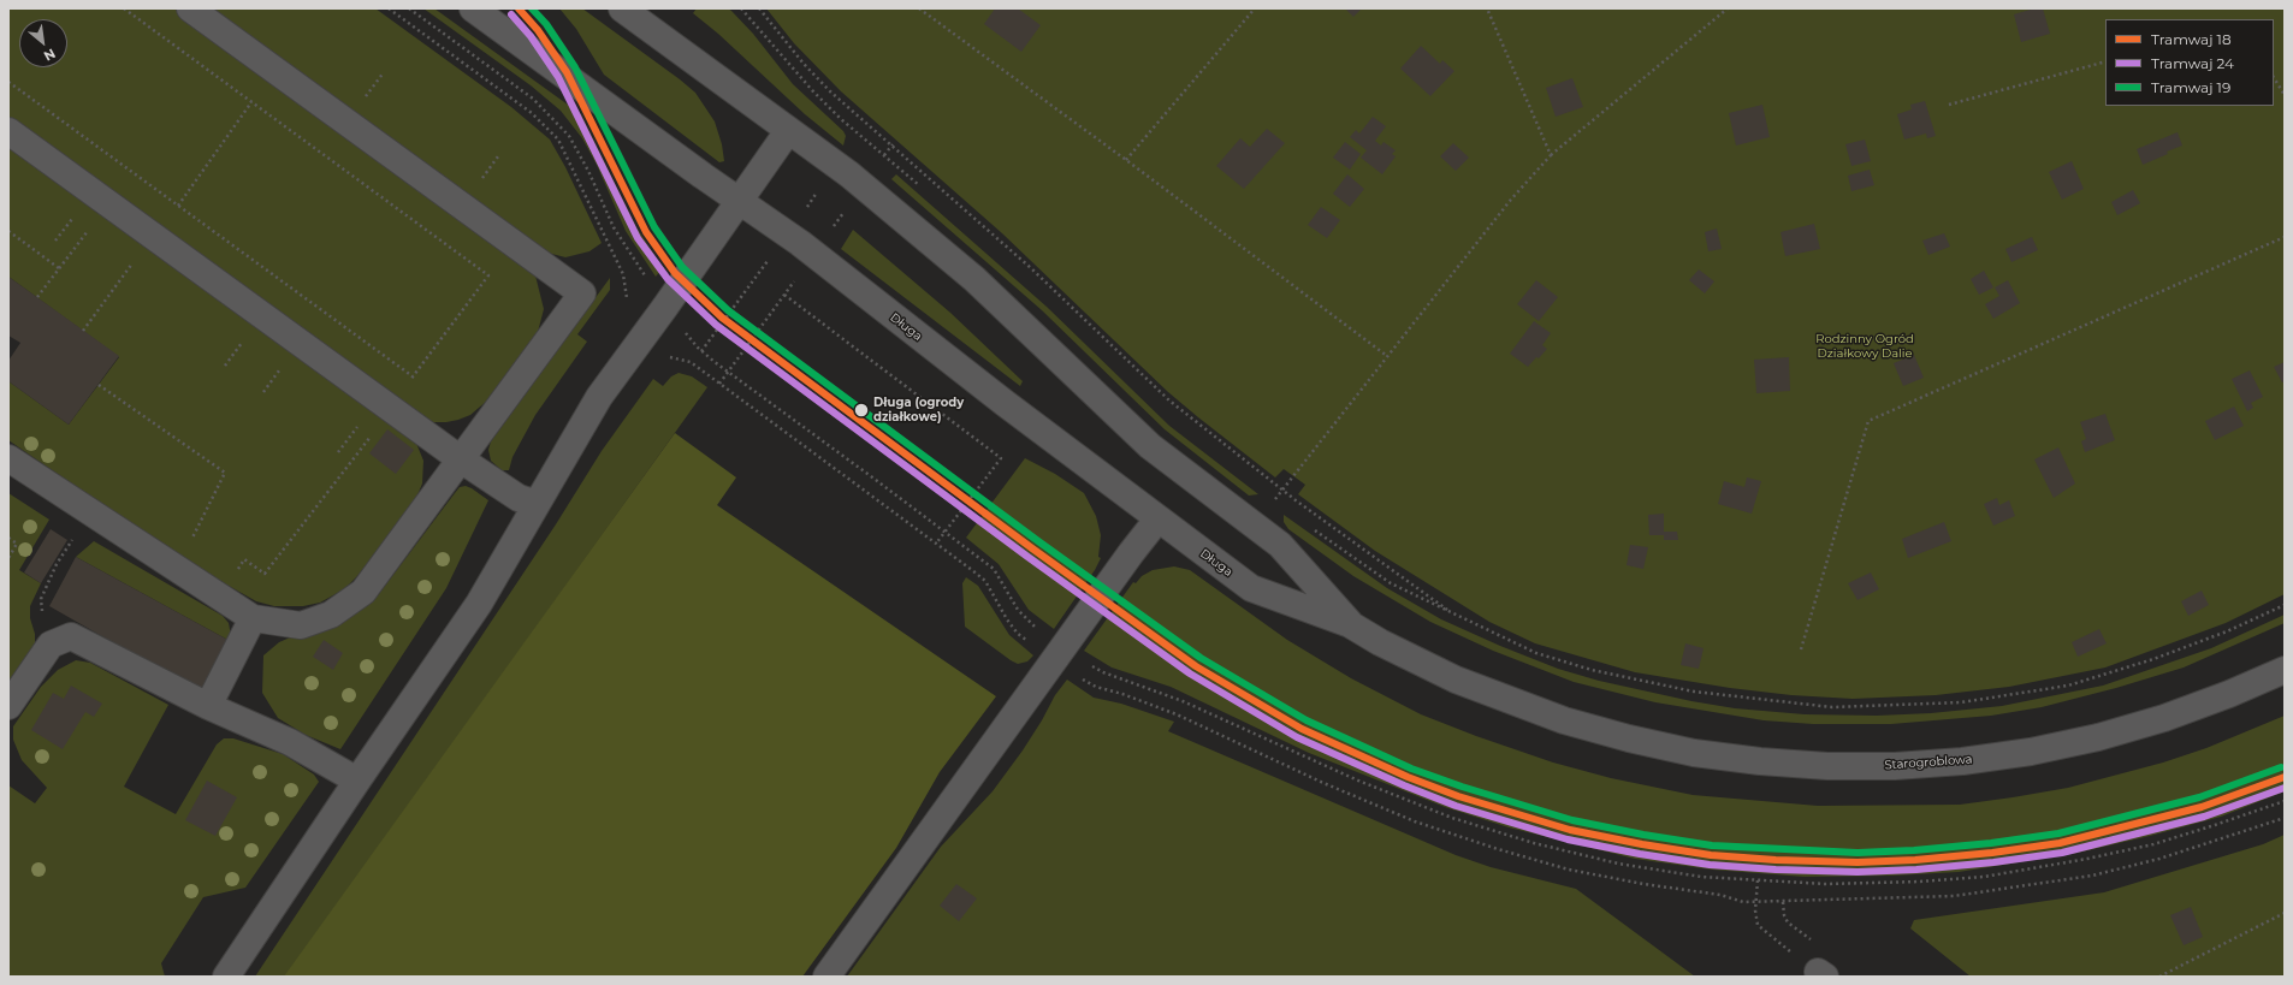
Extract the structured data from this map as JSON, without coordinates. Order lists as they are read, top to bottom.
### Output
{
  "streets": {
    "street": ["Długa", "Starogroblowa"]
  },
  "crossings": [
    ["Długa", "Starogroblowa"]
  ],
  "parks": ["Rodzinny Ogród Działkowy Dalie"],
  "places": ["Długa (ogrody działkowe)"],
  "lines": ["tram line 18", "tram line 19", "tram line 24"],
  "legend": ["Tramwaj 18", "Tramwaj 24", "Tramwaj 19"],
  "north": "bottom right"
}
